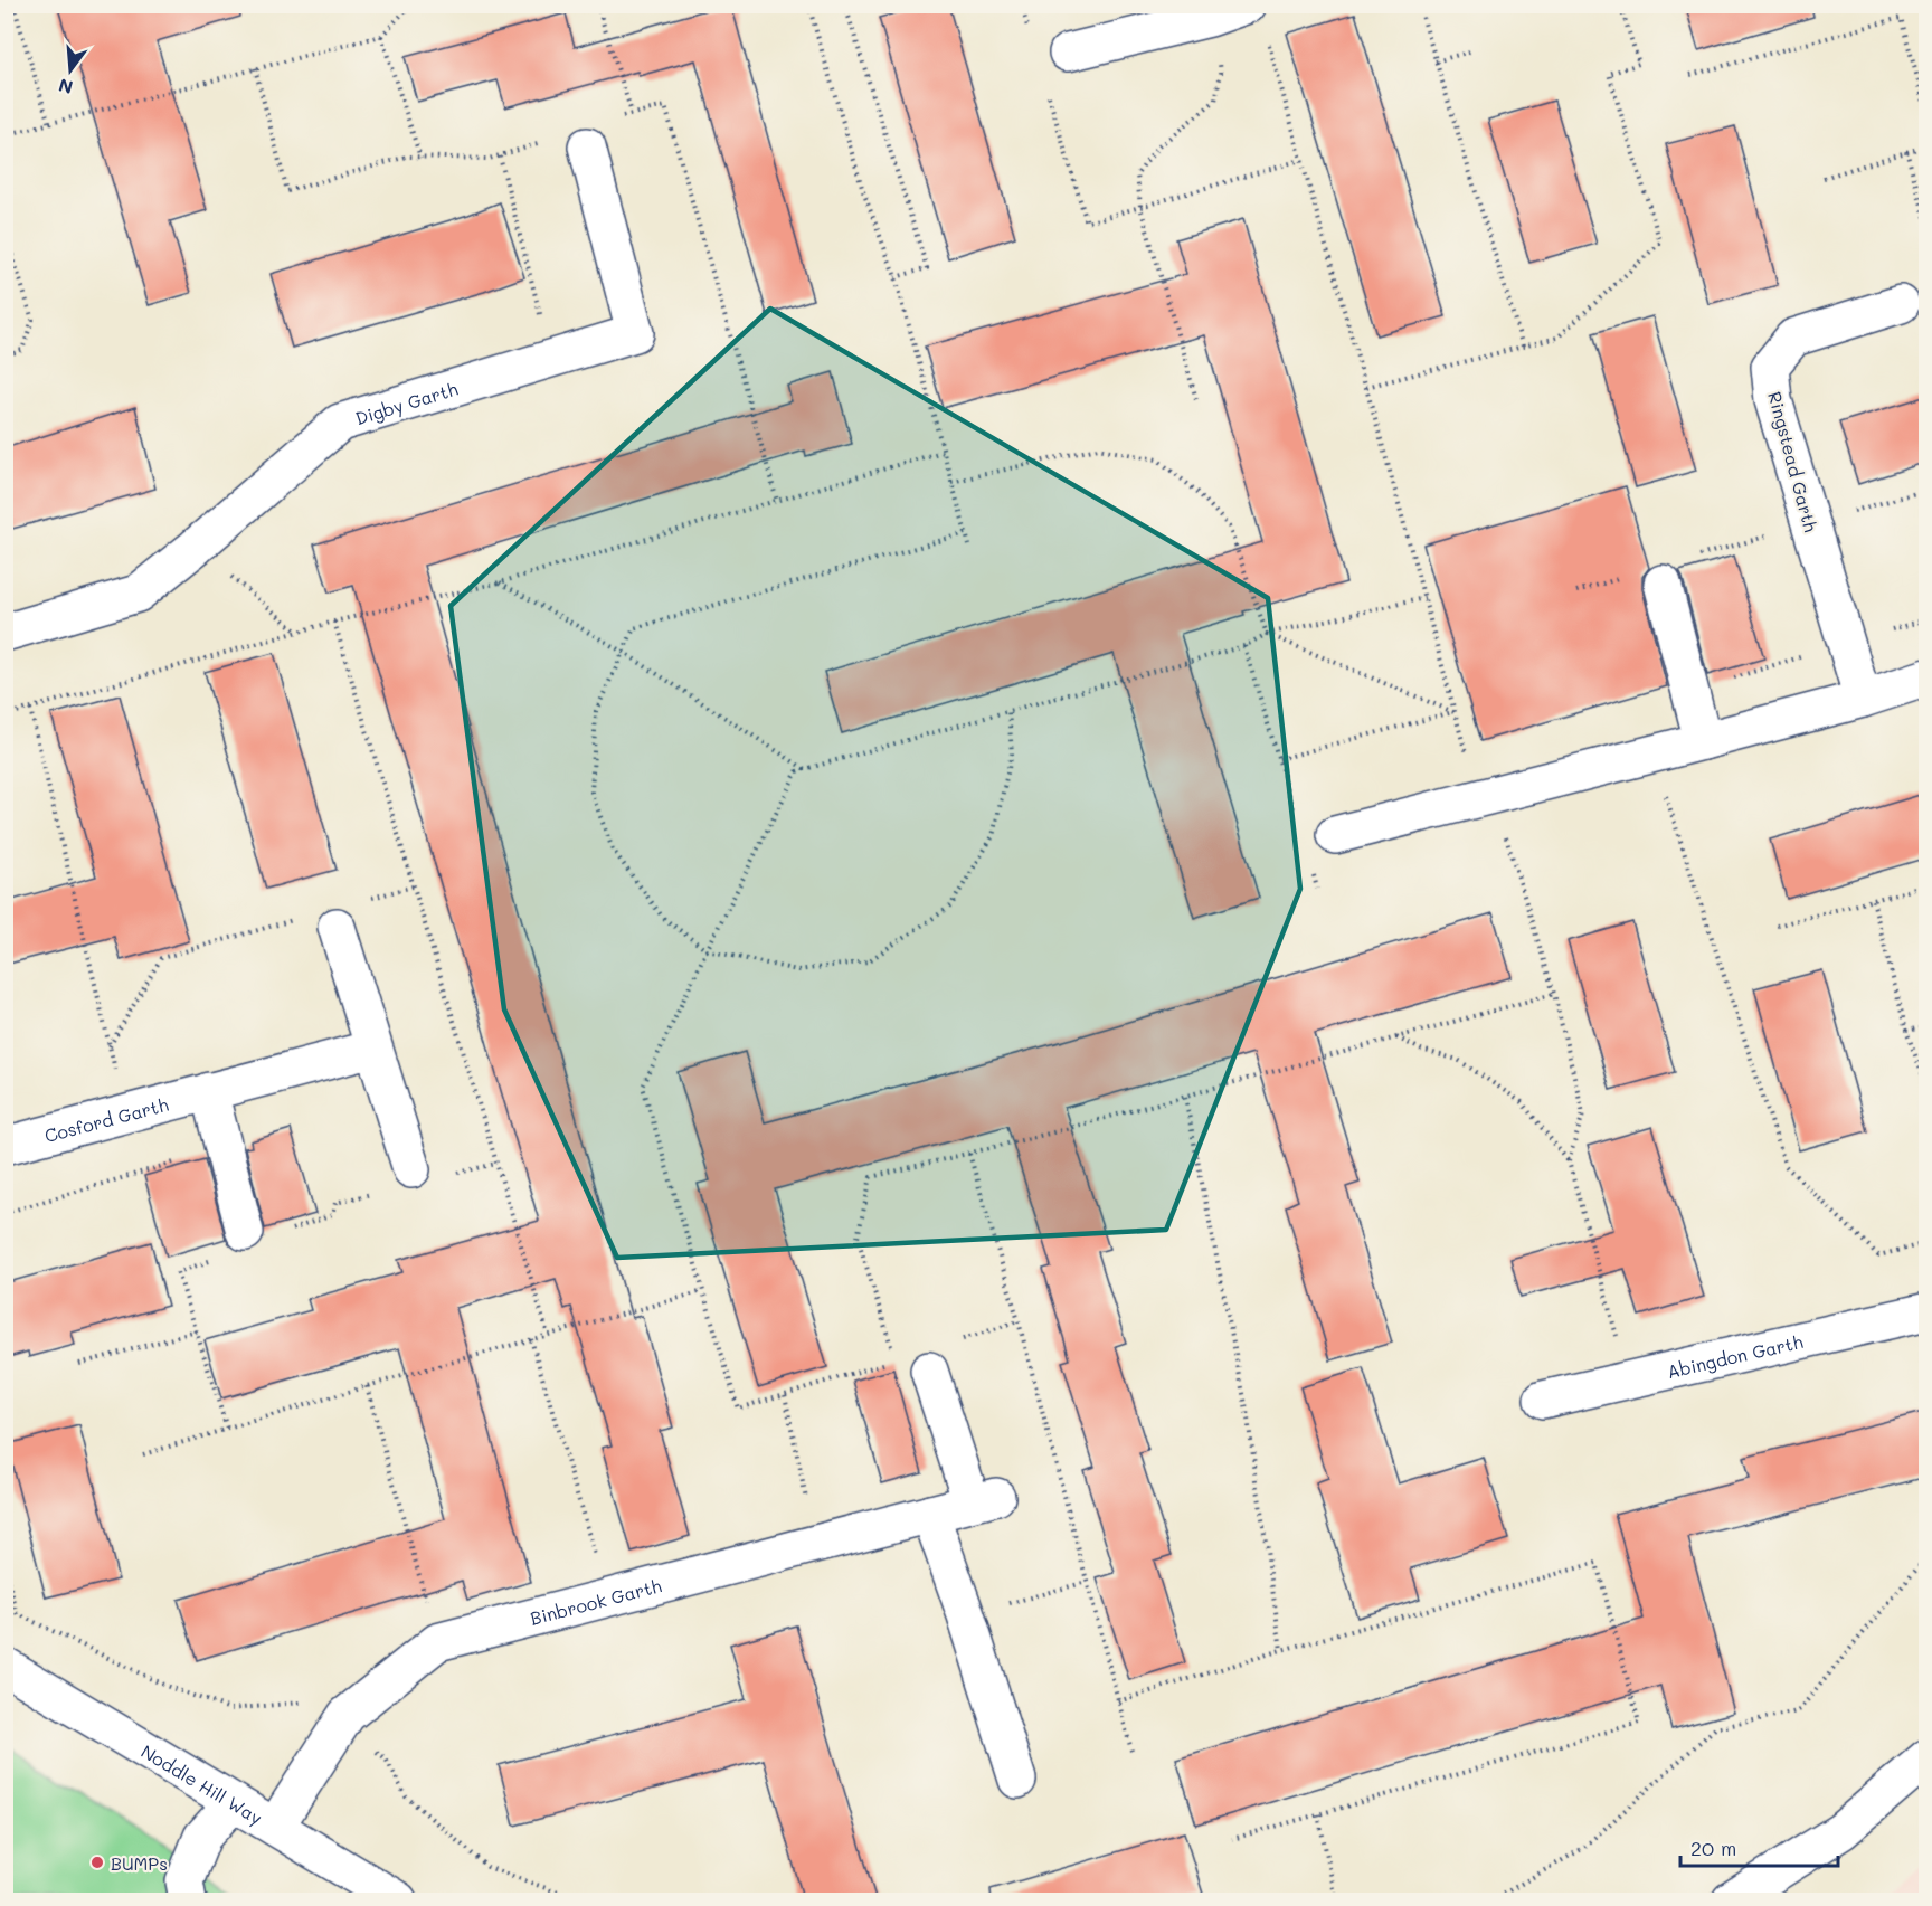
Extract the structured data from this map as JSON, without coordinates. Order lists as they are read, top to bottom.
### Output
{
  "streets": {
    "street": [
      "Digby Garth",
      "Ringstead Garth",
      "Cosford Garth",
      "Abingdon Garth",
      "Binbrook Garth",
      "Noddle Hill Way"
    ]
  },
  "crossings": [
    ["Binbrook Garth", "Noddle Hill Way"]
  ],
  "places": ["BUMPs"],
  "scale_bar": "20 m",
  "north": "bottom"
}
